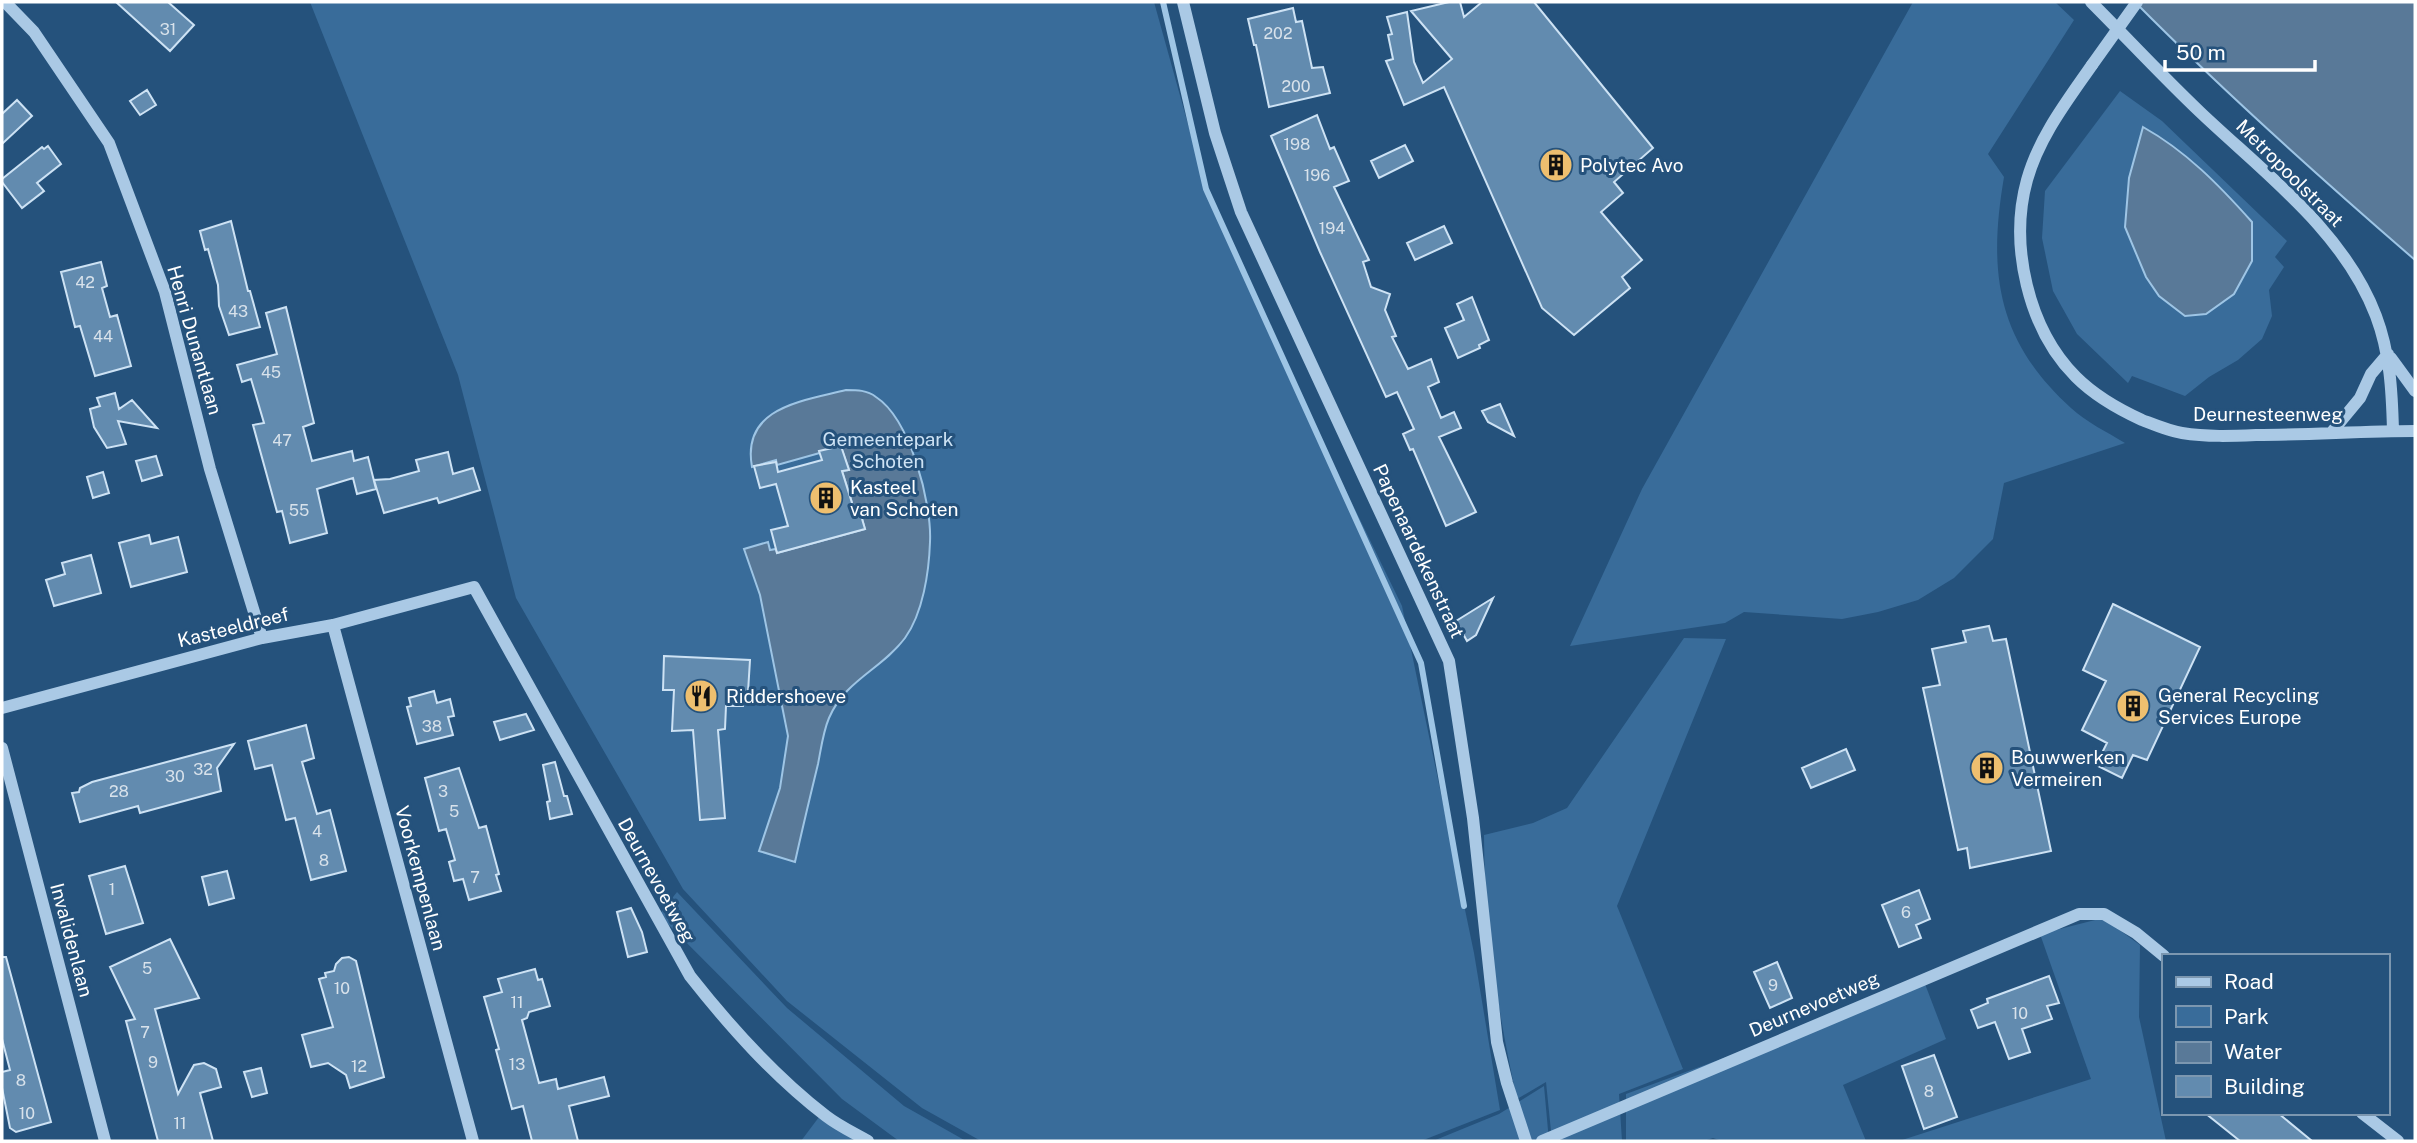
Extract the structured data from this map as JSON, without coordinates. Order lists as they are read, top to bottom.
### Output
{
  "streets": {
    "street": [
      "Metropoolstraat",
      "Henri Dunantlaan",
      "Deurnesteenweg",
      "Papenaardekenstraat",
      "Kasteeldreef",
      "Voorkempenlaan",
      "Deurnevoetweg",
      "Invalidenlaan"
    ]
  },
  "crossings": [
    ["Metropoolstraat", "Deurnesteenweg"],
    ["Henri Dunantlaan", "Kasteeldreef"],
    ["Kasteeldreef", "Voorkempenlaan"],
    ["Kasteeldreef", "Deurnevoetweg"]
  ],
  "parks": ["Gemeentepark Schoten"],
  "places": {
    "building": [
      "Polytec Avo",
      "Kasteel van Schoten",
      "General Recycling Services Europe",
      "Bouwwerken Vermeiren"
    ],
    "restaurant": ["Riddershoeve"]
  },
  "house_numbers": [
    "31",
    "202",
    "200",
    "198",
    "196",
    "194",
    "42",
    "43",
    "44",
    "45",
    "47",
    "55",
    "38",
    "32",
    "30",
    "28",
    "3",
    "5",
    "4",
    "8",
    "7",
    "1",
    "6",
    "5",
    "9",
    "10",
    "11",
    "10",
    "7",
    "9",
    "13",
    "12",
    "8",
    "8",
    "10",
    "11"
  ],
  "legend": [
    "Road",
    "Park",
    "Water",
    "Building"
  ],
  "scale_bar": "50 m"
}
